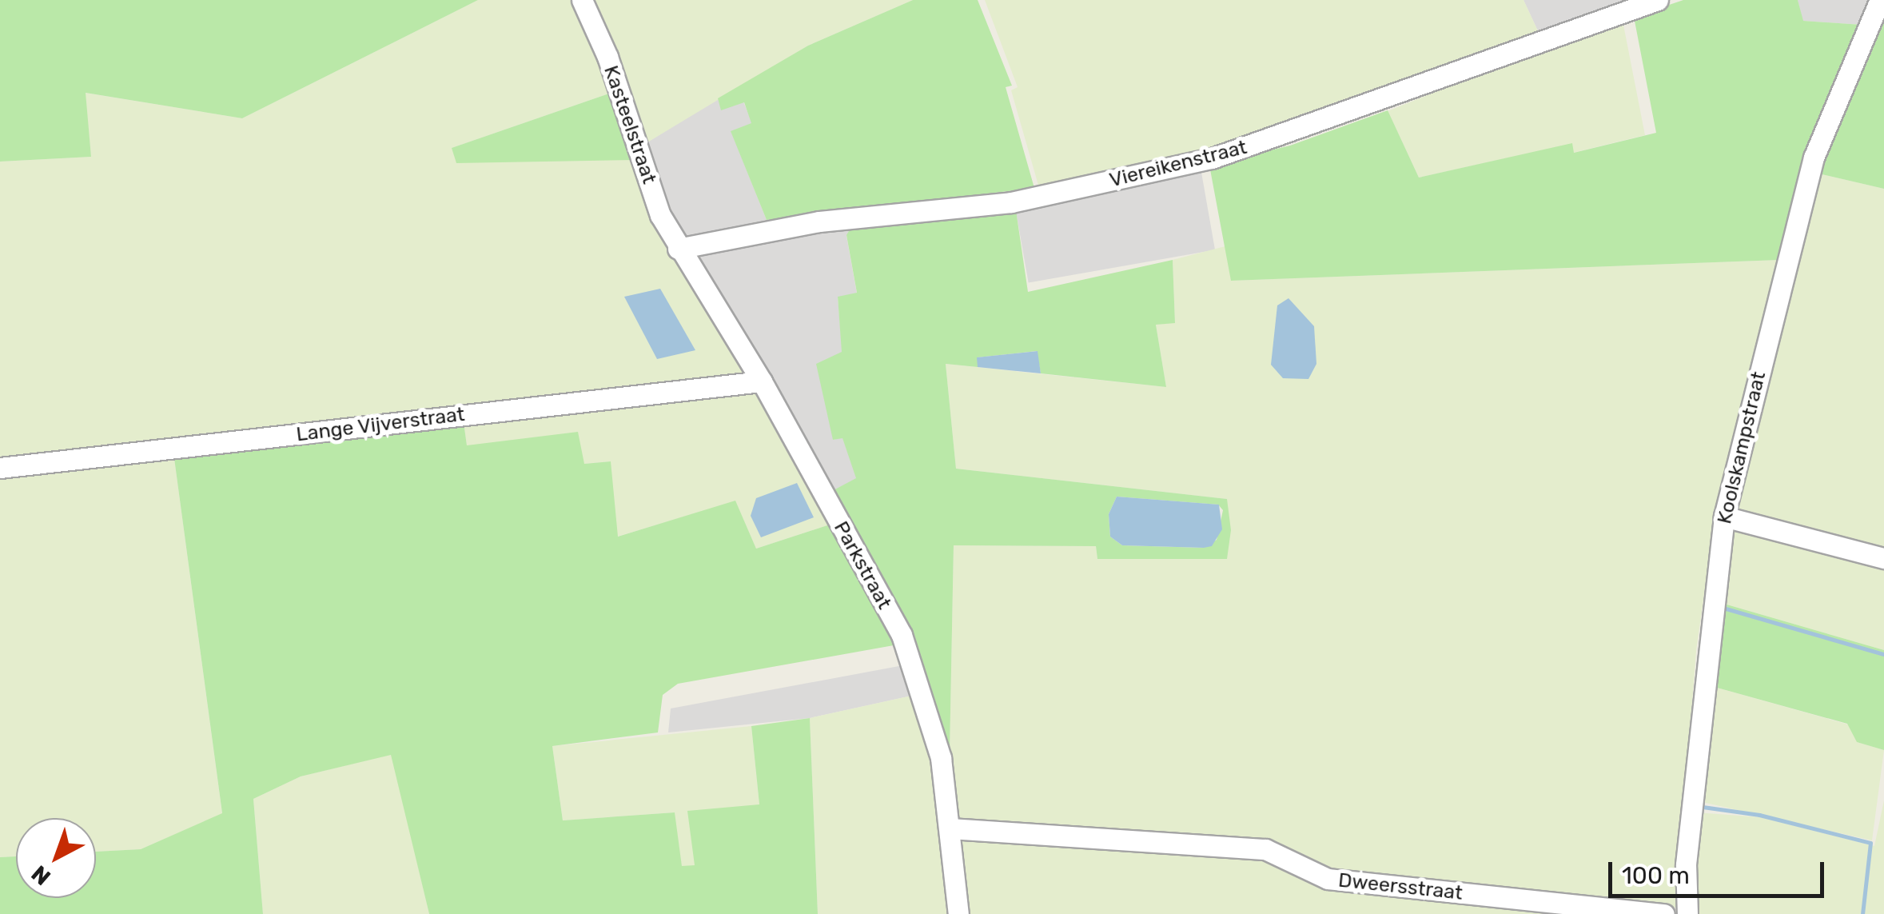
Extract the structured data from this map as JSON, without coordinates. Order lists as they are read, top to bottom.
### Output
{
  "streets": {
    "street": [
      "Kasteelstraat",
      "Viereikenstraat",
      "Lange Vijverstraat",
      "Koolskampstraat",
      "Parkstraat",
      "Dweersstraat"
    ]
  },
  "crossings": [
    ["Kasteelstraat", "Viereikenstraat"],
    ["Kasteelstraat", "Parkstraat"],
    ["Viereikenstraat", "Parkstraat"],
    ["Lange Vijverstraat", "Parkstraat"],
    ["Parkstraat", "Dweersstraat"]
  ],
  "scale_bar": "100 m",
  "north": "bottom left"
}
